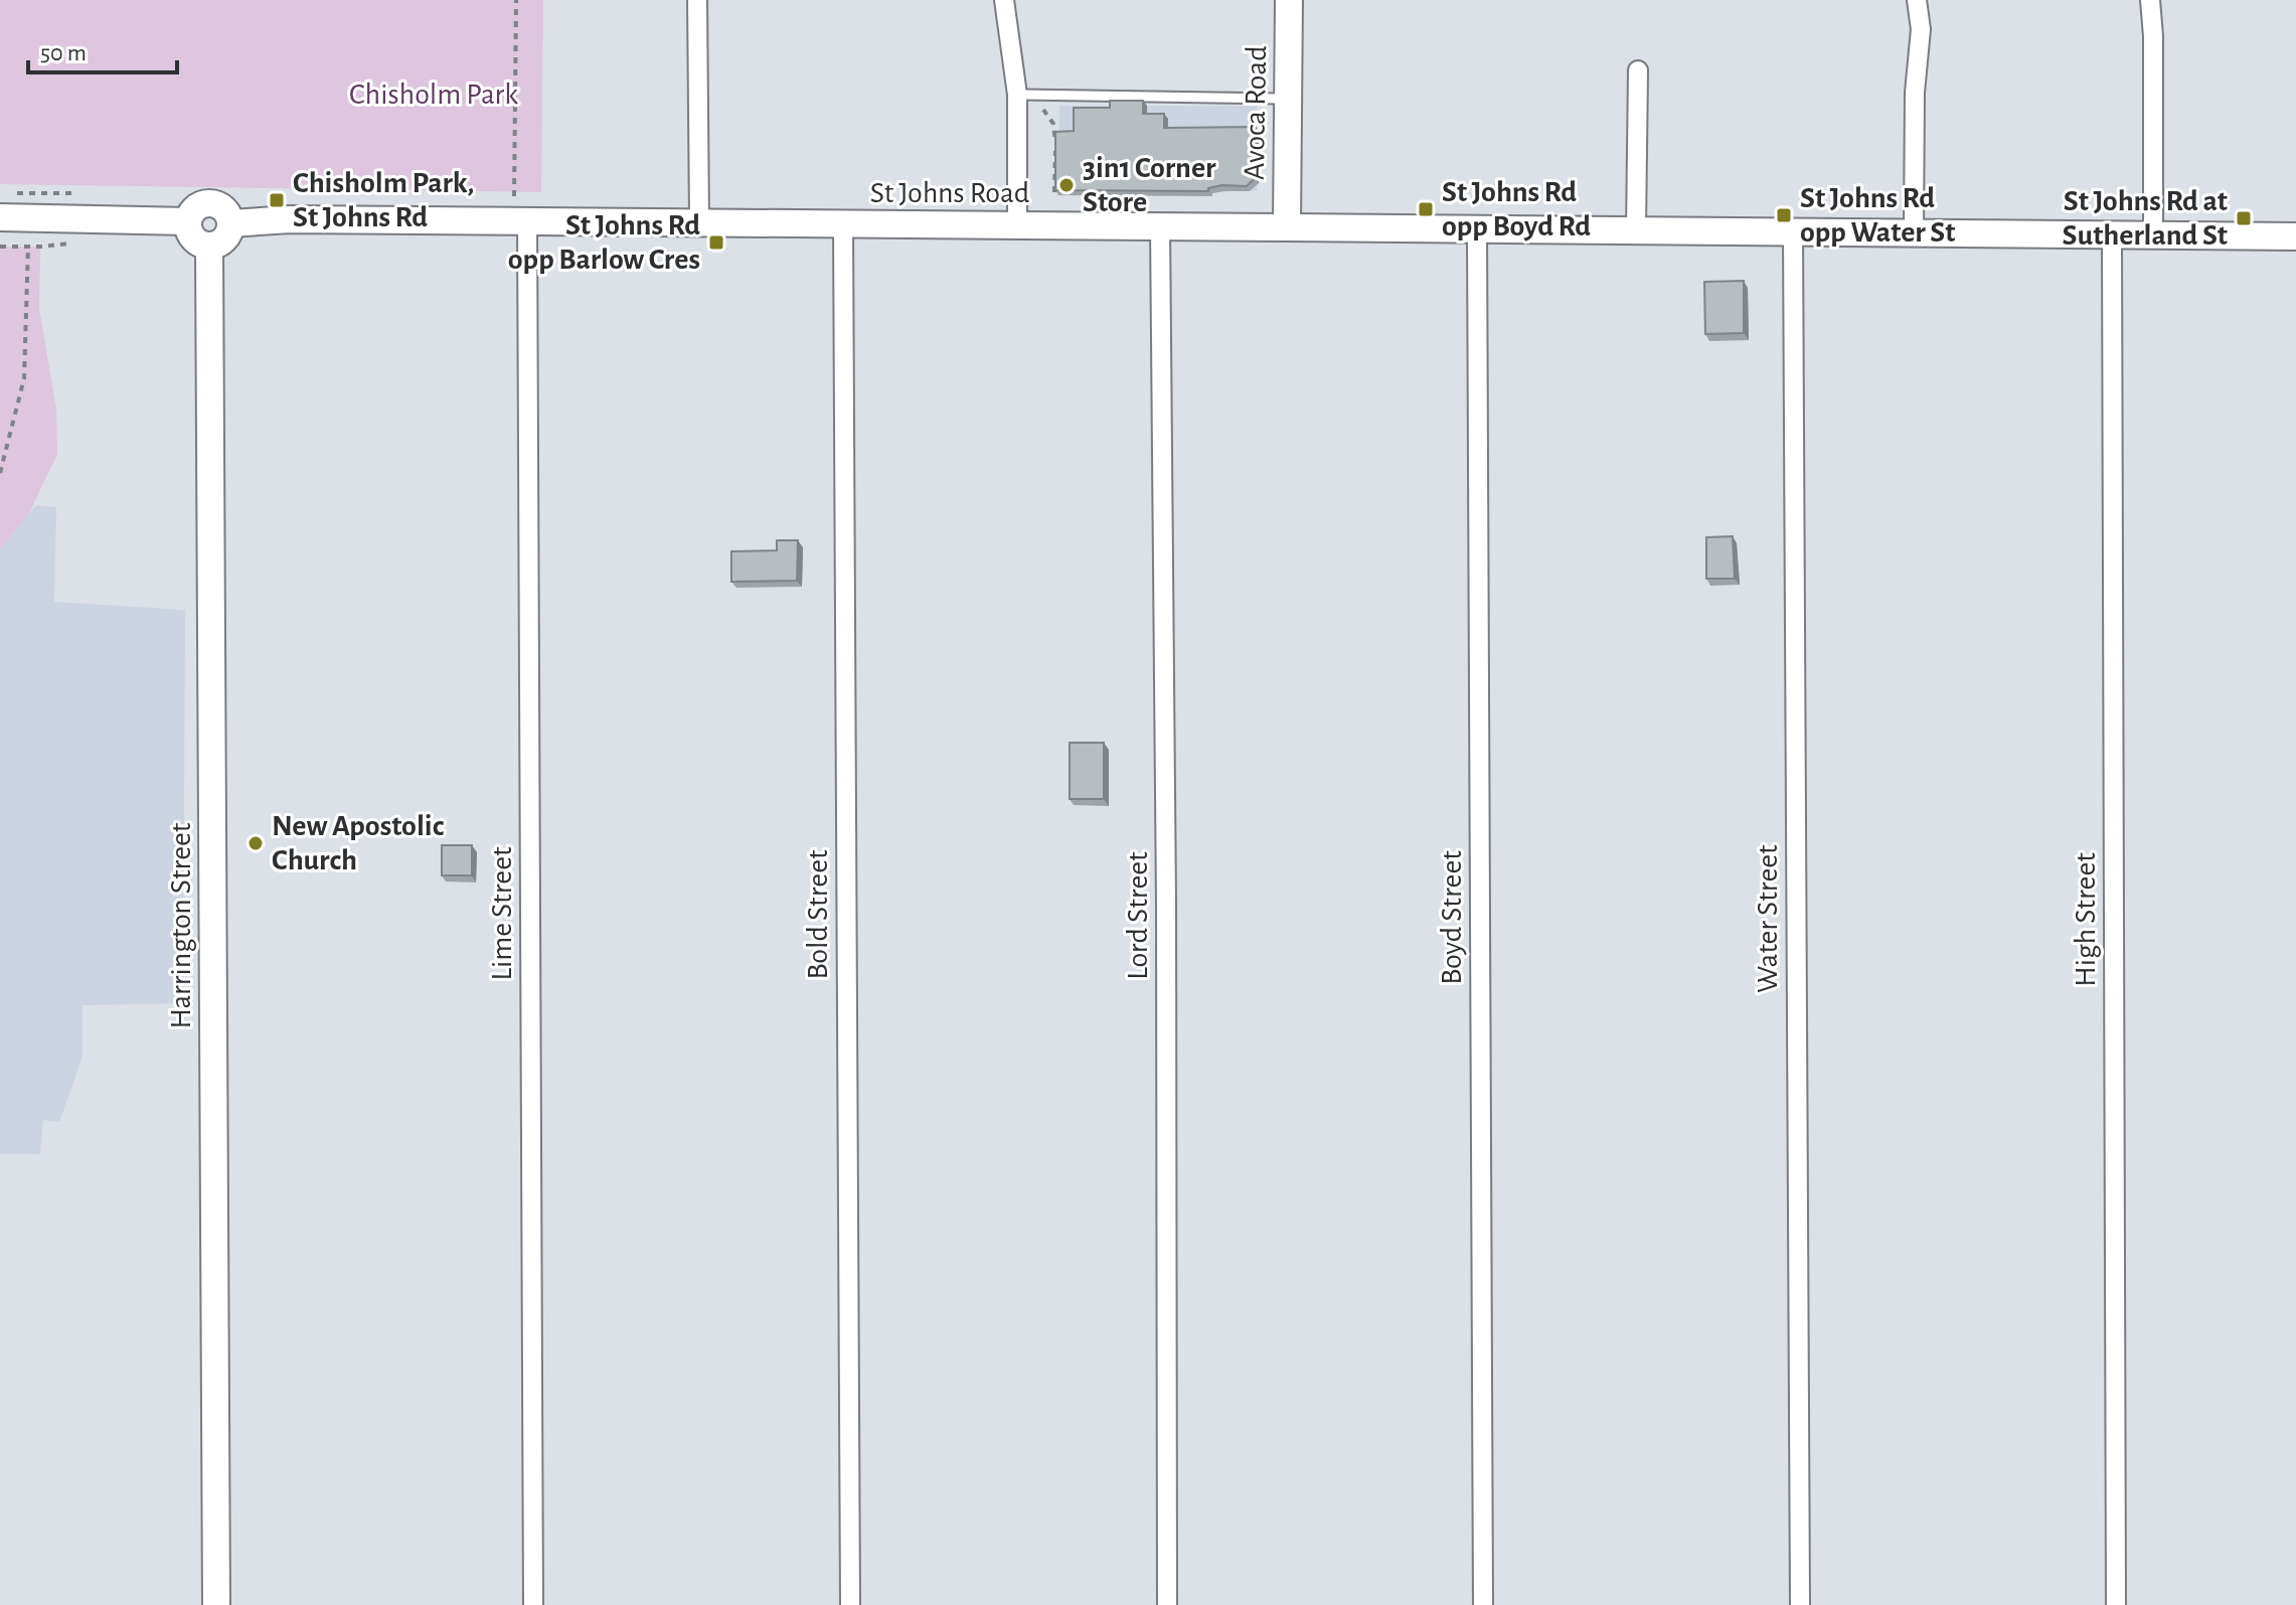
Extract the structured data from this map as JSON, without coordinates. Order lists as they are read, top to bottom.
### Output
{
  "streets": {
    "main road": ["Avoca Road", "St Johns Road", "Harrington Street"],
    "street": [
      "Lime Street",
      "Bold Street",
      "Lord Street",
      "Boyd Street",
      "Water Street",
      "High Street"
    ]
  },
  "crossings": [
    ["Avoca Road", "St Johns Road"],
    ["St Johns Road", "Lime Street"],
    ["St Johns Road", "Bold Street"],
    ["St Johns Road", "Lord Street"],
    ["St Johns Road", "Boyd Street"],
    ["St Johns Road", "Water Street"],
    ["St Johns Road", "High Street"],
    ["St Johns Road", "Harrington Street"]
  ],
  "parks": ["Chisholm Park"],
  "places": {
    "other": ["3in1 Corner Store", "New Apostolic Church"],
    "transit": [
      "Chisholm Park, St Johns Rd",
      "St Johns Rd opp Boyd Rd",
      "St Johns Rd opp Water St",
      "St Johns Rd at Sutherland St",
      "St Johns Rd opp Barlow Cres"
    ]
  },
  "scale_bar": "50 m"
}
